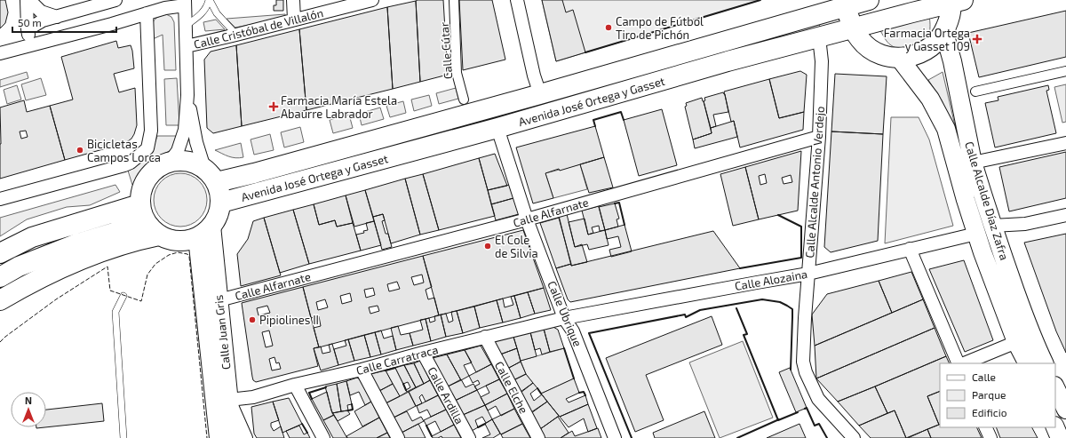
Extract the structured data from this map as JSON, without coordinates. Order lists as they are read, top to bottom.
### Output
{
  "streets": {
    "main road": ["Avenida José Ortega y Gasset", "Calle Alcalde Díaz Zafra", "Calle Juan Gris"],
    "street": [
      "Calle Cristóbal de Villalón",
      "Calle Cútar",
      "Calle Alcalde Antonio Verdejo",
      "Calle Alfarnate",
      "Calle Alozaina",
      "Calle Ubrique",
      "Calle Carratraca",
      "Calle Elche",
      "Calle Ardilla"
    ]
  },
  "crossings": [
    ["Avenida José Ortega y Gasset", "Calle Alcalde Antonio Verdejo"],
    ["Avenida José Ortega y Gasset", "Calle Ubrique"],
    ["Avenida José Ortega y Gasset", "Calle Juan Gris"],
    ["Calle Alcalde Antonio Verdejo", "Calle Alfarnate"],
    ["Calle Alcalde Antonio Verdejo", "Calle Alozaina"],
    ["Calle Alcalde Díaz Zafra", "Calle Alozaina"],
    ["Calle Alfarnate", "Calle Ubrique"],
    ["Calle Alfarnate", "Calle Juan Gris"],
    ["Calle Alozaina", "Calle Ubrique"],
    ["Calle Alozaina", "Calle Carratraca"],
    ["Calle Ubrique", "Calle Carratraca"],
    ["Calle Juan Gris", "Calle Carratraca"],
    ["Calle Carratraca", "Calle Elche"],
    ["Calle Carratraca", "Calle Ardilla"]
  ],
  "places": {
    "other": [
      "Campo de Fútbol Tiro de Pichón",
      "Bicicletas Campos Lorca",
      "El Cole de Silvia",
      "Pipiolines II"
    ],
    "health": ["Farmacia Ortega y Gasset 109", "Farmacia María Estela Abaurre Labrador"]
  },
  "legend": ["Calle", "Parque", "Edificio"],
  "scale_bar": "50 m",
  "north": "top"
}
